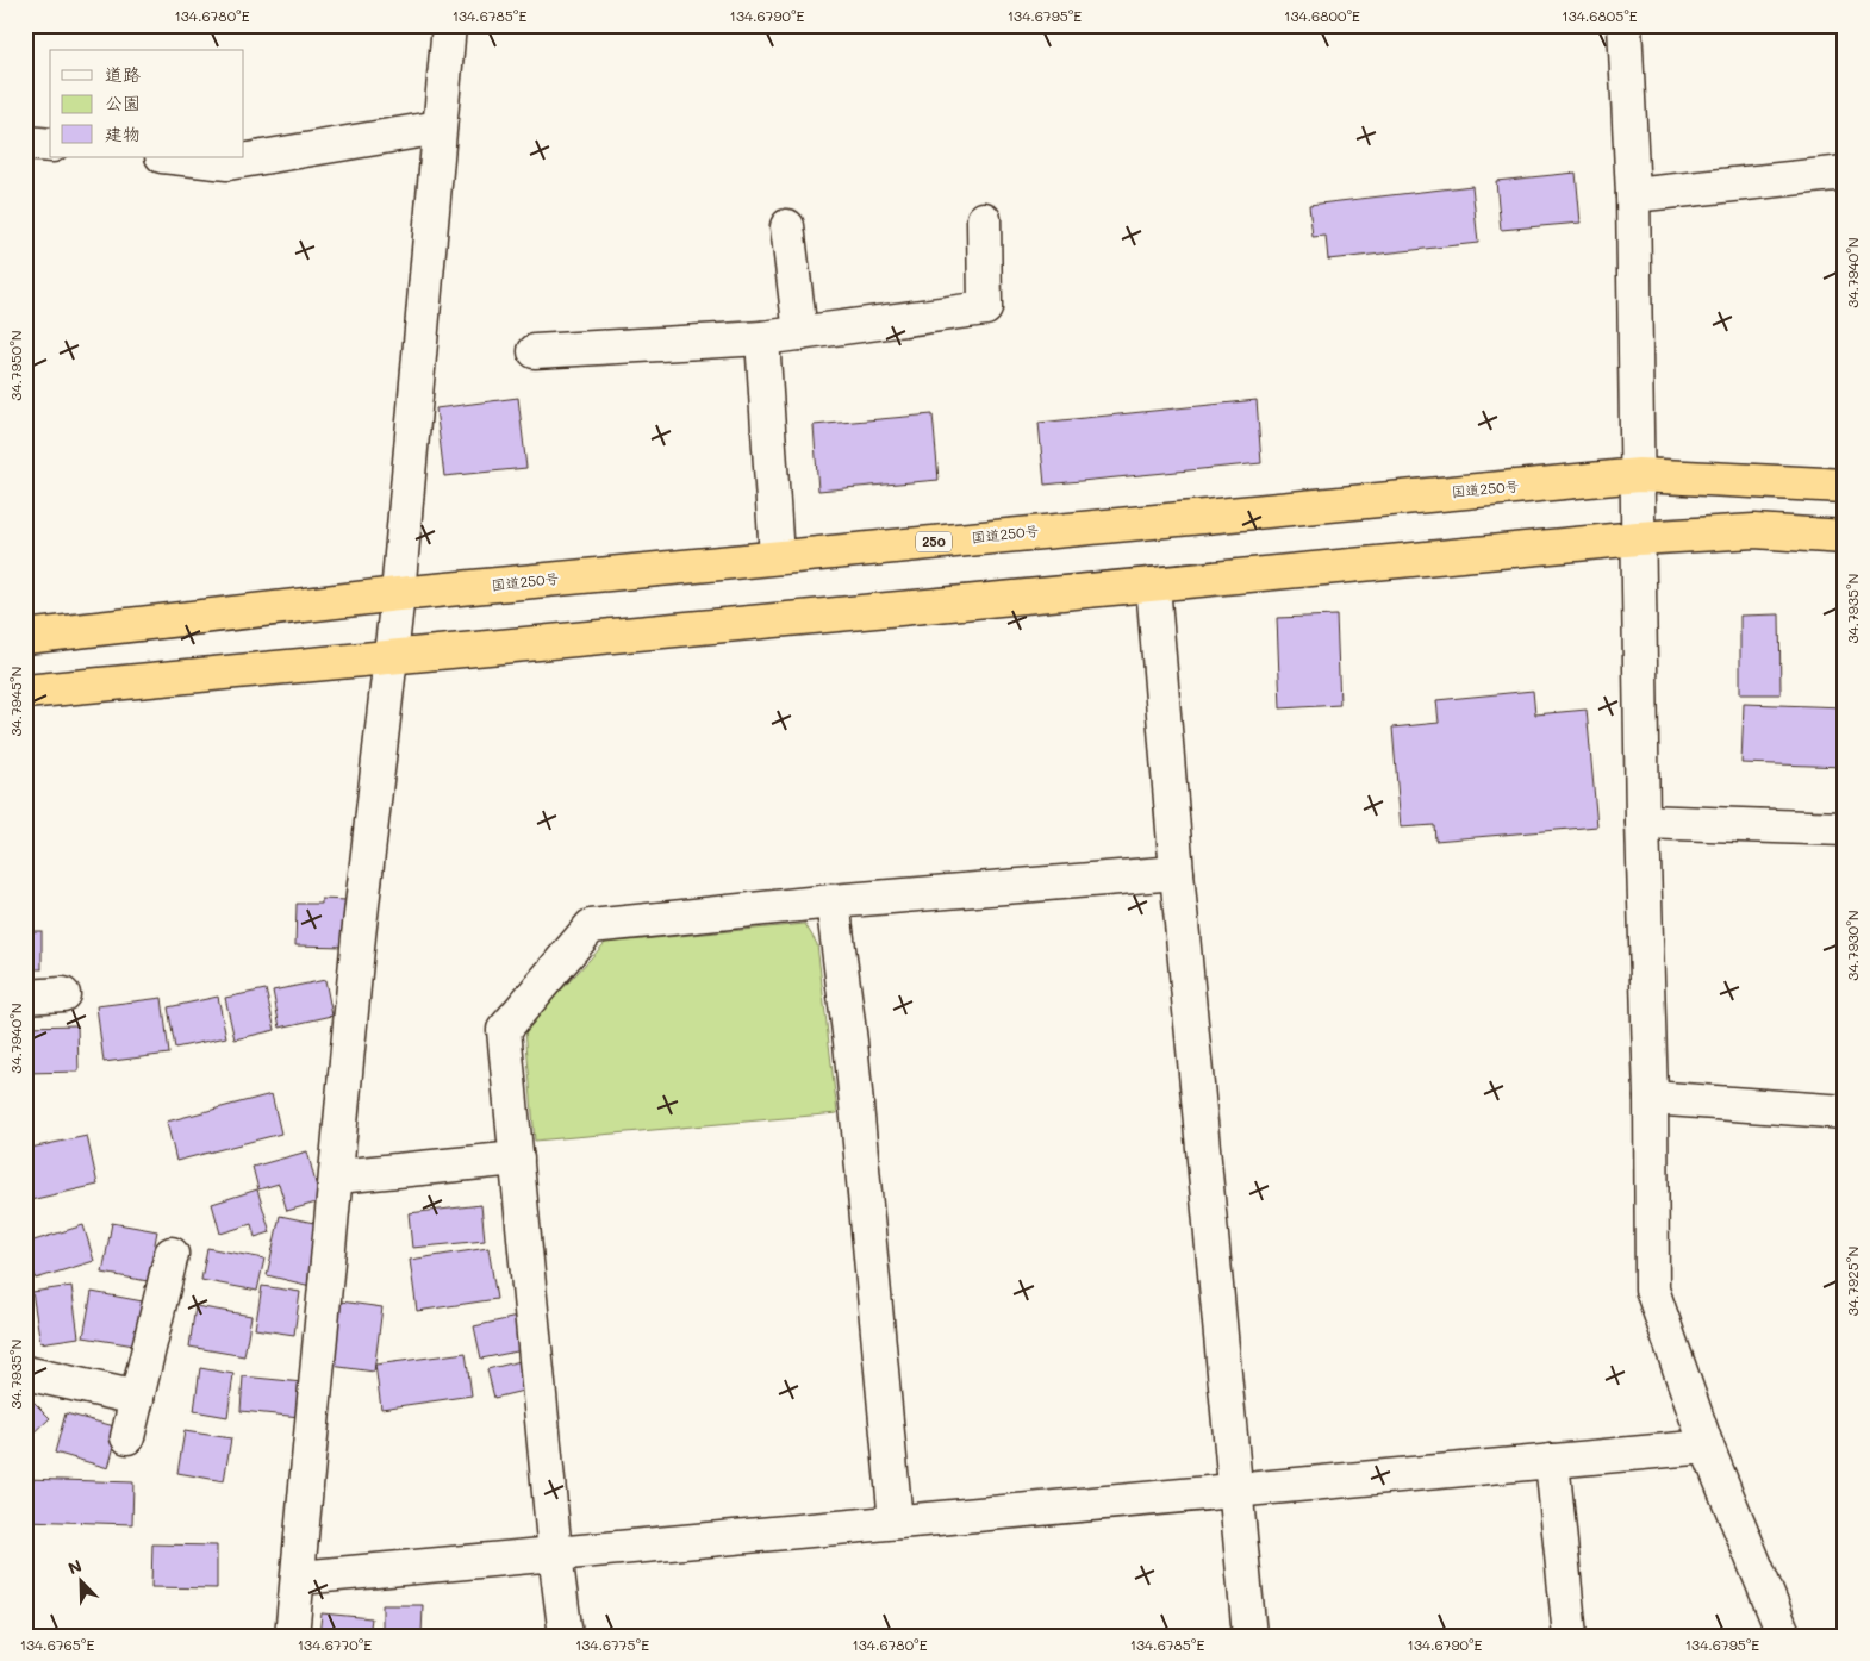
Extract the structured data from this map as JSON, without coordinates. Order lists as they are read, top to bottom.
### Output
{
  "streets": {
    "highway": ["国道250号", "250"]
  },
  "legend": ["道路", "公園", "建物"],
  "north": "top left",
  "coordinates": [
    "134.6780°E",
    "134.6785°E",
    "134.6790°E",
    "134.6795°E",
    "134.6800°E",
    "134.6805°E",
    "34.7940°N",
    "34.7950°N",
    "34.7935°N",
    "34.7945°N",
    "34.7930°N",
    "34.7925°N",
    "134.6765°E",
    "134.6770°E",
    "134.6775°E"
  ]
}
